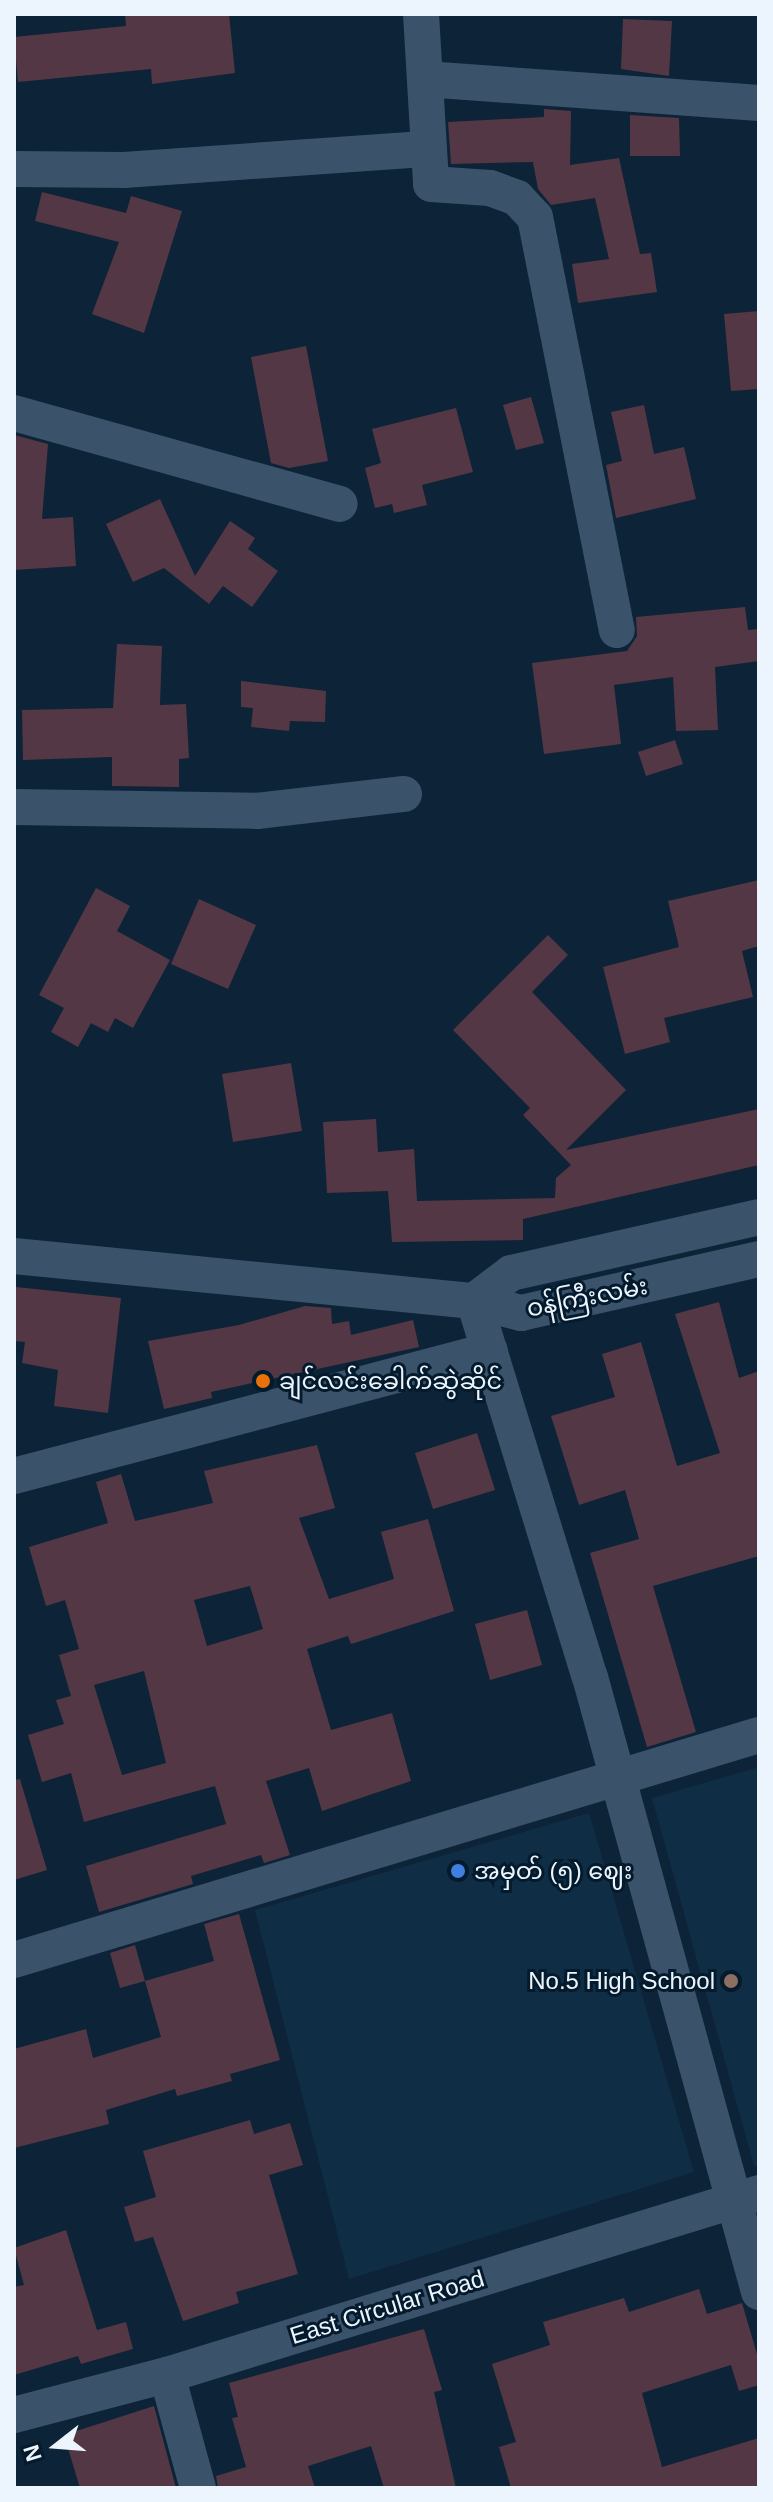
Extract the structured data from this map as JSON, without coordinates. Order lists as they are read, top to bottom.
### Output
{
  "streets": {
    "street": ["ဝန်ကြီးလမ်း", "East Circular Road"]
  },
  "places": ["ချင်လင်းခေါက်ဆွဲဆိုင်", "အမှတ် (၅) ဈေး", "No.5 High School"],
  "north": "left"
}
